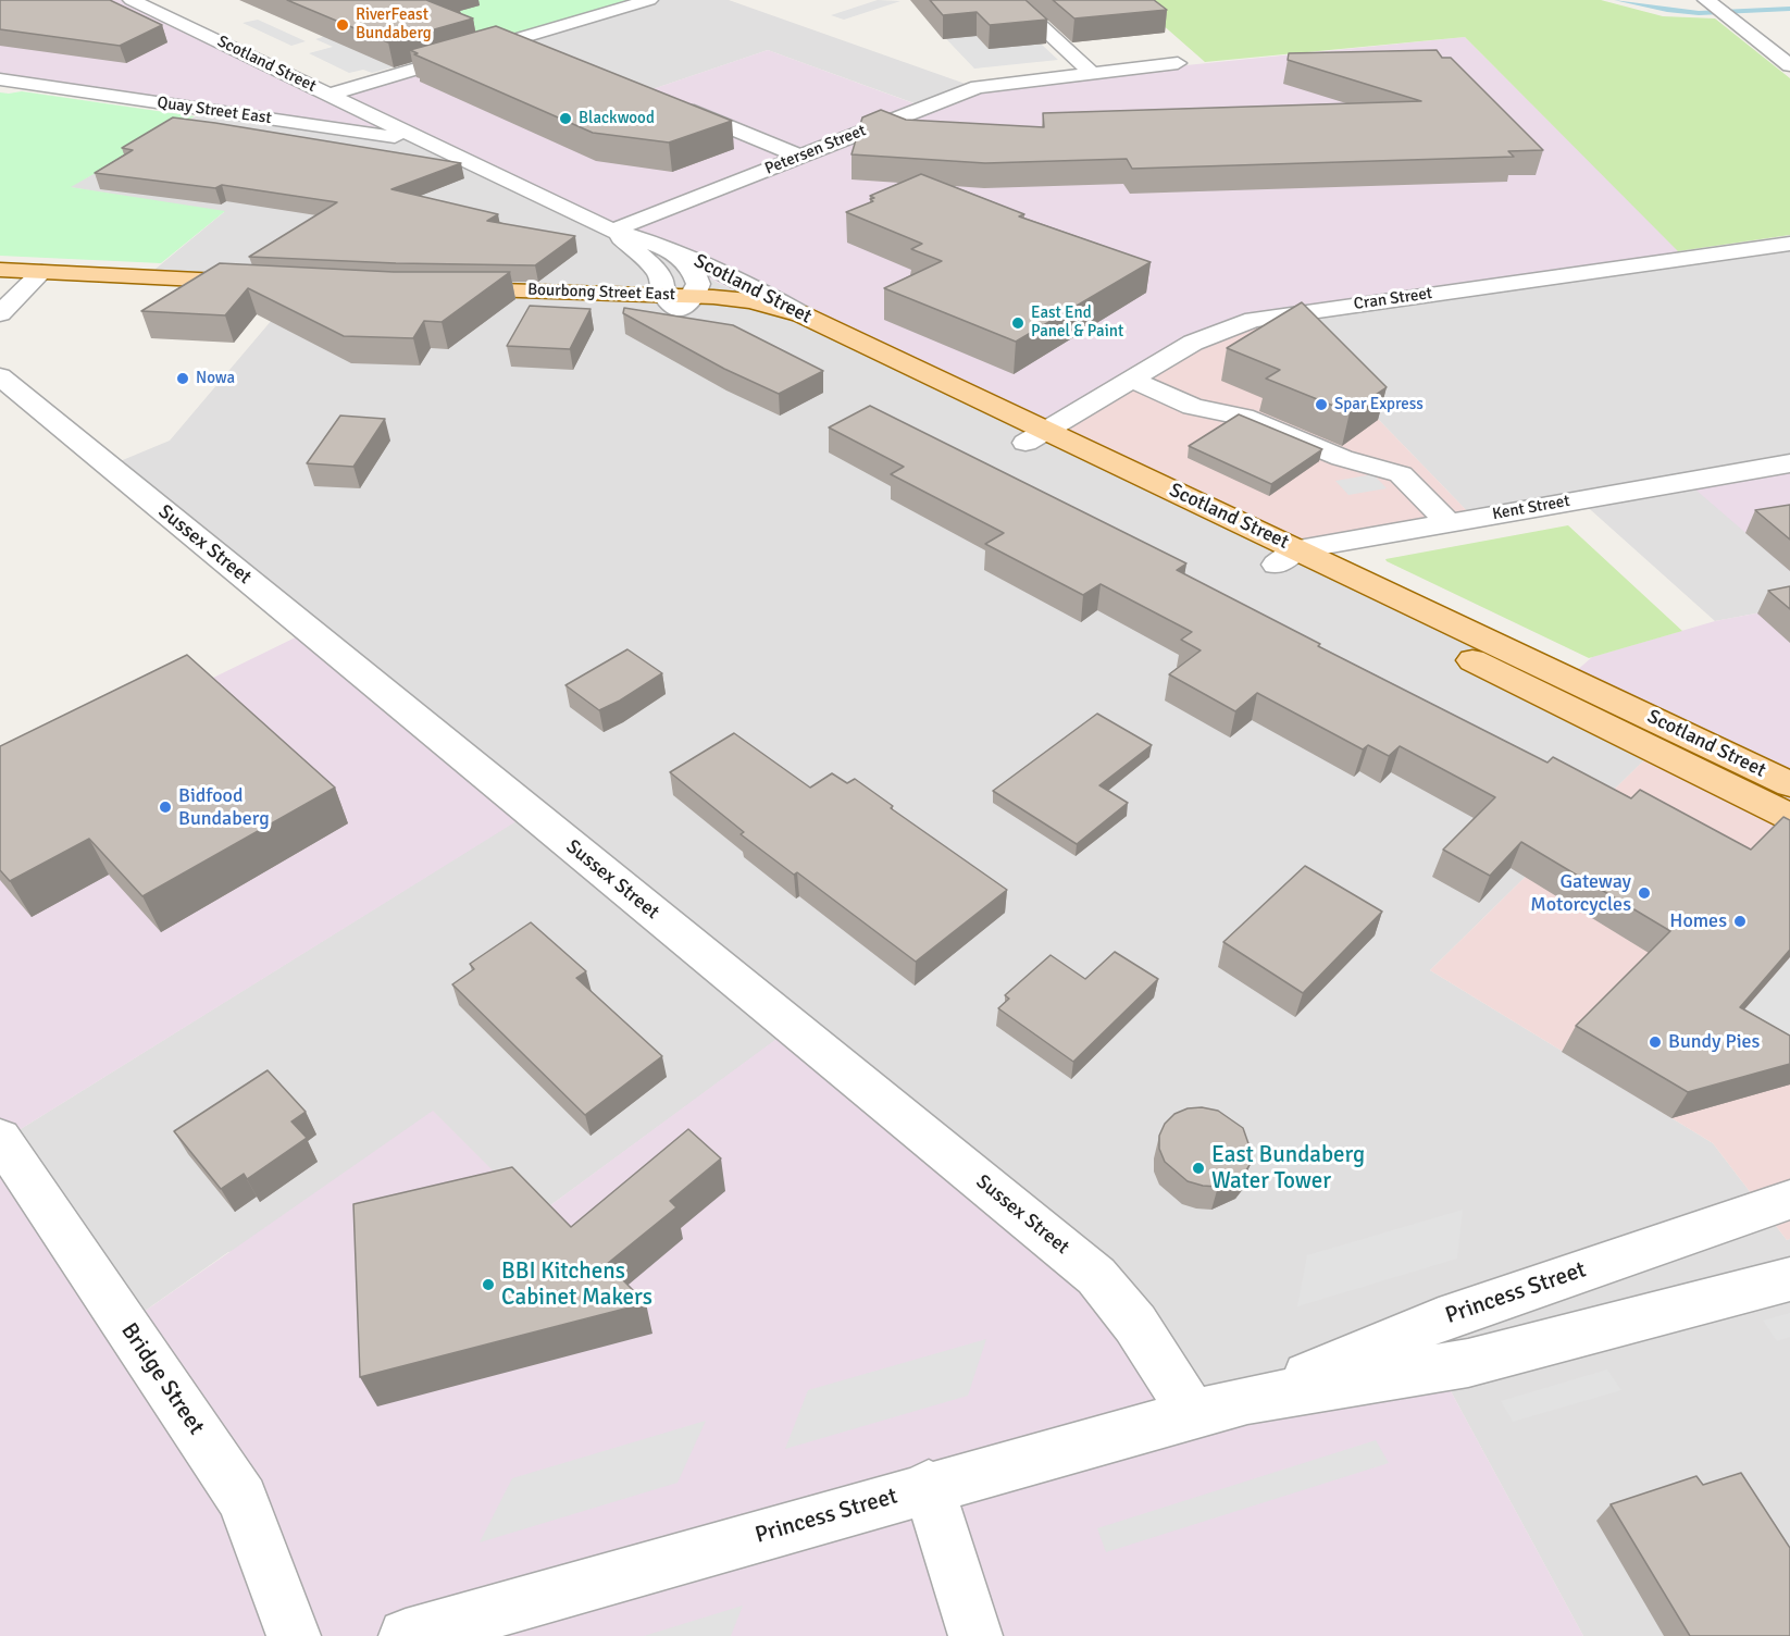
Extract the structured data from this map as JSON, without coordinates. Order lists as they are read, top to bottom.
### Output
{
  "streets": {
    "main road": ["Scotland Street", "Bourbong Street East"],
    "street": [
      "Quay Street East",
      "Petersen Street",
      "Cran Street",
      "Kent Street",
      "Sussex Street",
      "Princess Street",
      "Bridge Street"
    ]
  },
  "crossings": [
    ["Scotland Street", "Quay Street East"],
    ["Scotland Street", "Petersen Street"],
    ["Scotland Street", "Bourbong Street East"],
    ["Scotland Street", "Cran Street"],
    ["Scotland Street", "Kent Street"],
    ["Sussex Street", "Princess Street"]
  ],
  "places": [
    "RiverFeast Bundaberg",
    "Blackwood",
    "East End Panel & Paint",
    "Nowa",
    "Spar Express",
    "Bidfood Bundaberg",
    "Gateway Motorcycles",
    "Homes",
    "Bundy Pies",
    "East Bundaberg Water Tower",
    "BBI Kitchens Cabinet Makers"
  ]
}
